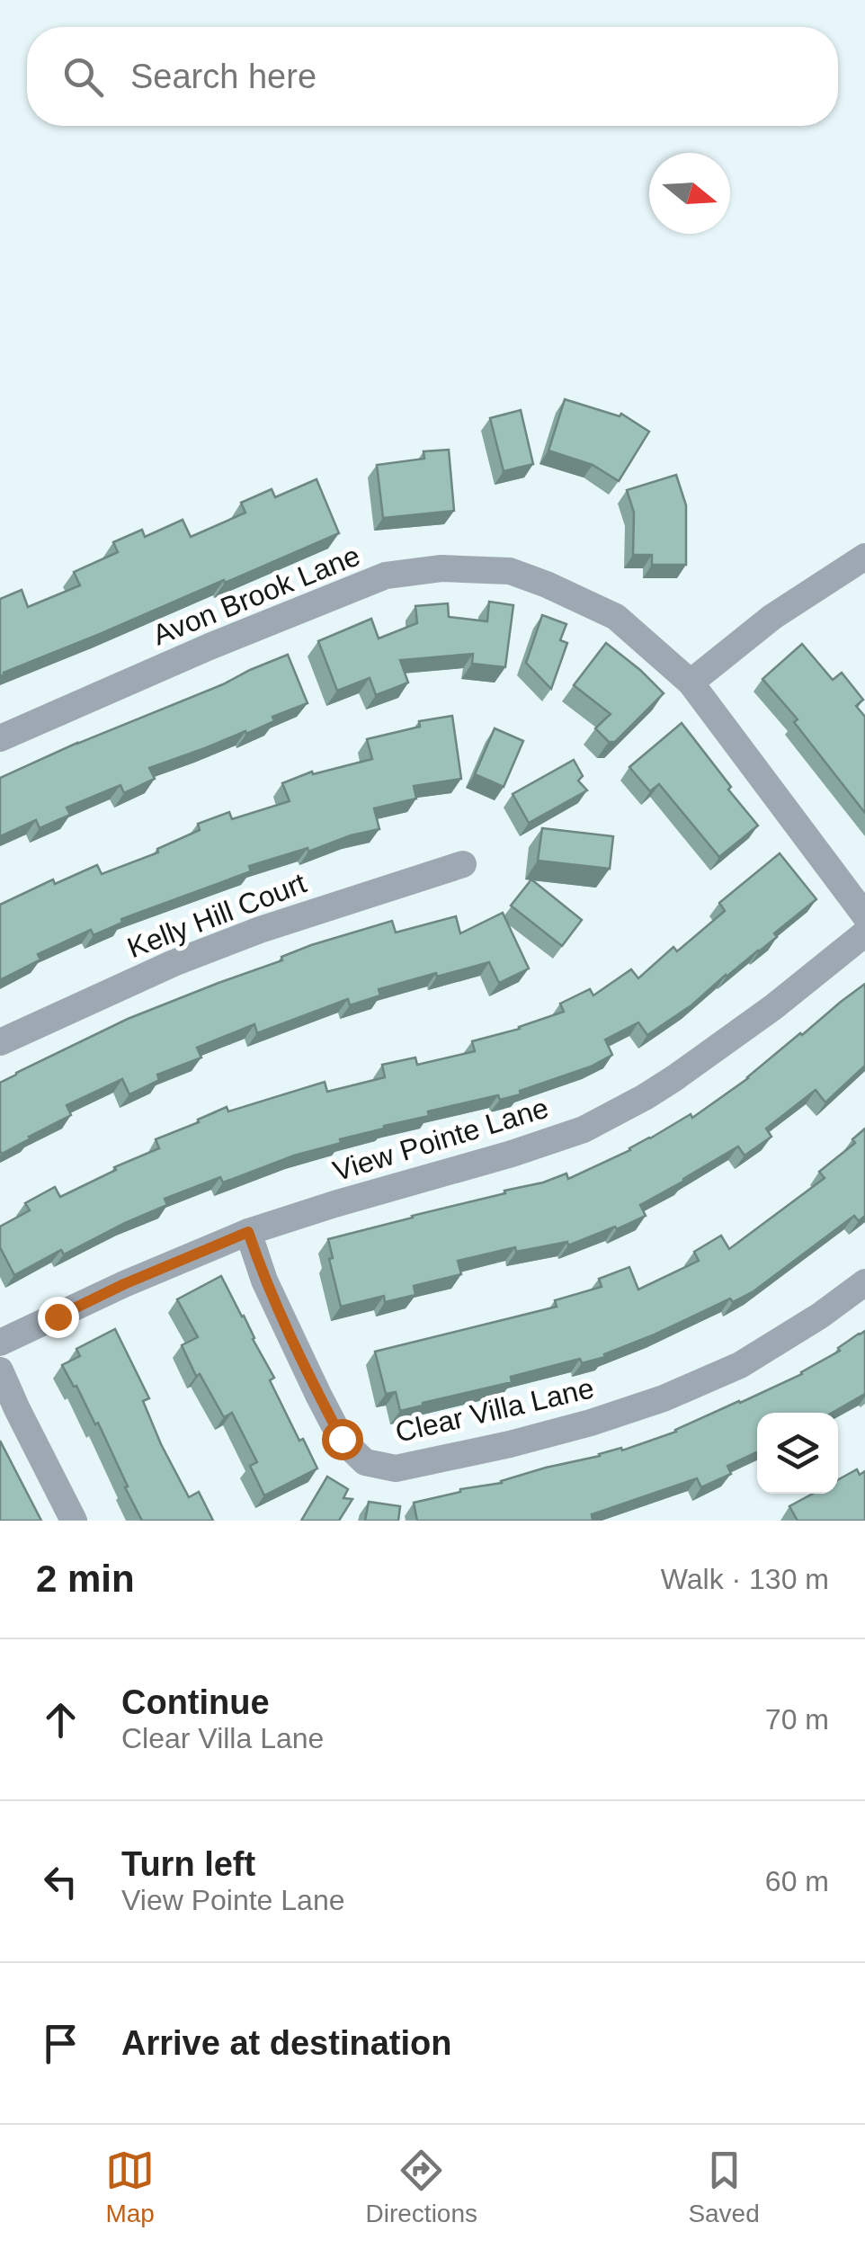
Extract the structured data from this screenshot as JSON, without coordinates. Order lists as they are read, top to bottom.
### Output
{
  "streets": {
    "street": [
      "Avon Brook Lane",
      "Kelly Hill Court",
      "View Pointe Lane",
      "Clear Villa Lane"
    ]
  },
  "crossings": [
    ["View Pointe Lane", "Clear Villa Lane"]
  ],
  "north": "right",
  "page": {
    "search": "Search here",
    "heading": ["2 min", "Walk · 130 m"],
    "list": [
      ["Continue", "Clear Villa Lane", "70 m"],
      ["Turn left", "View Pointe Lane", "60 m"],
      "Arrive at destination"
    ],
    "nav": ["Map", "Directions", "Saved"]
  }
}
